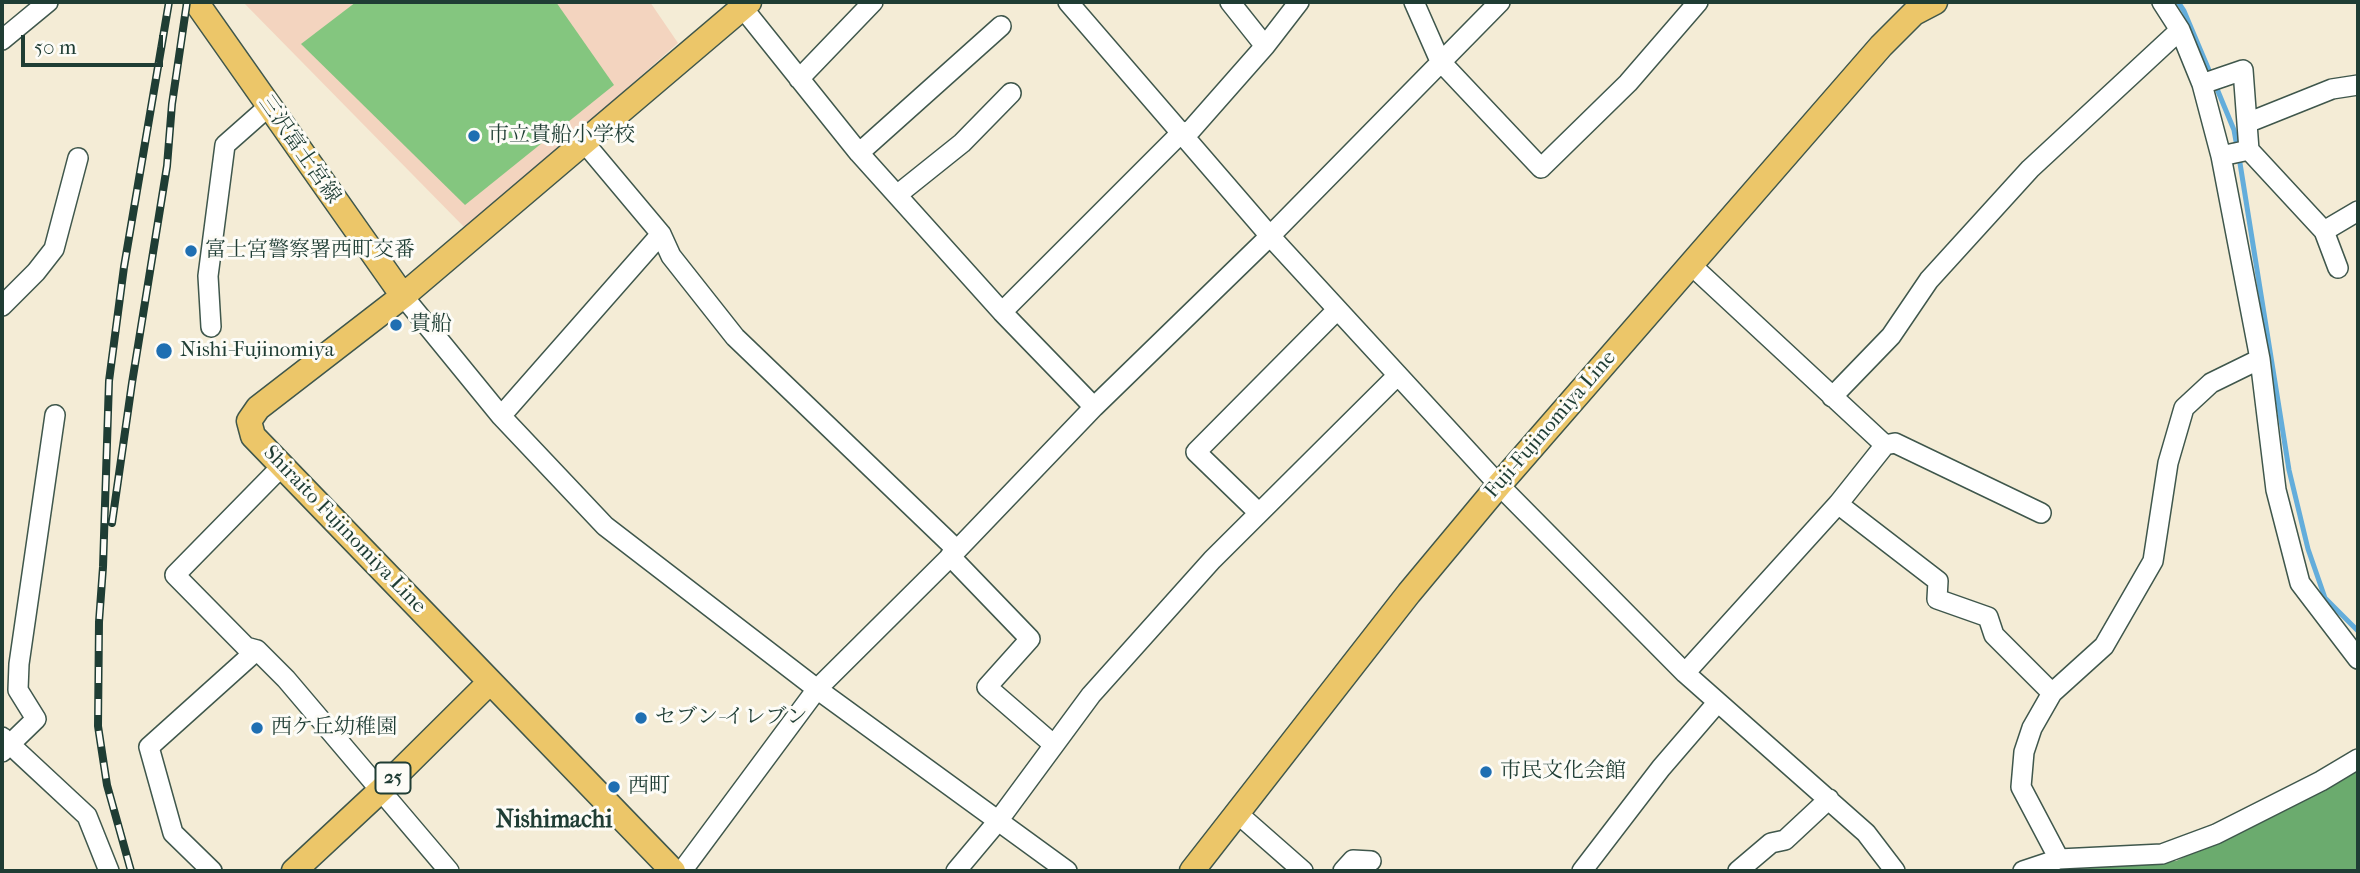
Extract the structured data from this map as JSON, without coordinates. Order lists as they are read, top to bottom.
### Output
{
  "streets": {
    "main road": [
      "三沢富士宮線",
      "Fuji-Fujinomiya Line",
      "Shiraito Fujinomiya Line",
      "25"
    ]
  },
  "crossings": [
    ["三沢富士宮線", "Shiraito Fujinomiya Line"],
    ["Shiraito Fujinomiya Line", "25"]
  ],
  "districts": ["Nishimachi"],
  "places": [
    "市立貴船小学校",
    "富士宮警察署西町交番",
    "貴船",
    "Nishi-Fujinomiya",
    "セブン-イレブン",
    "西ケ丘幼稚園",
    "市民文化会館",
    "西町"
  ],
  "scale_bar": "50 m"
}
